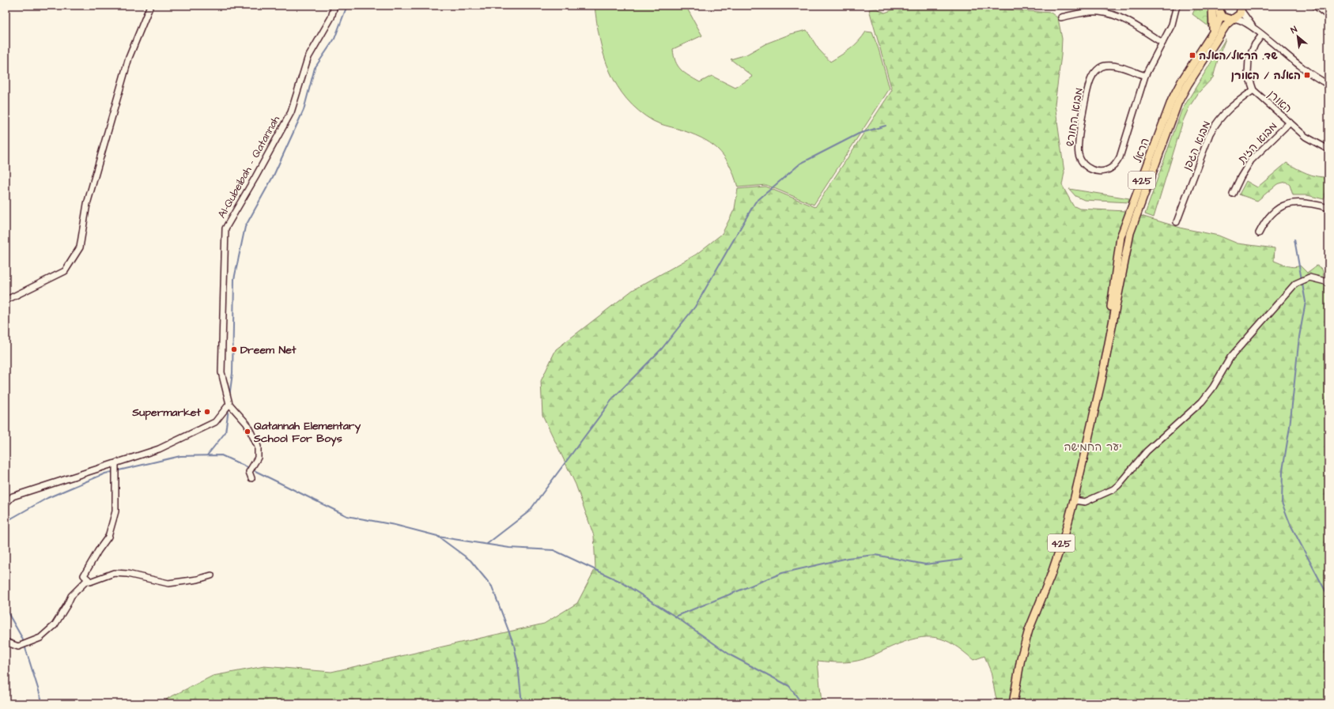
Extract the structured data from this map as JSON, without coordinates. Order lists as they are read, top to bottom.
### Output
{
  "streets": {
    "main road": ["הראל", "425"],
    "street": [
      "האורן",
      "מבוא החורש",
      "מבוא הזית",
      "מבוא הגפן",
      "Al-Qubeibah - Qatannah"
    ]
  },
  "crossings": [
    ["האורן", "מבוא הזית"],
    ["האורן", "מבוא הגפן"],
    ["הראל", "425"]
  ],
  "parks": ["יער החמישה"],
  "places": {
    "transit": ["שד. הראל/האלה", "האלה / האורן"],
    "other": ["Dreem Net", "Supermarket", "Qatannah Elementary School For Boys"]
  },
  "north": "top left"
}
